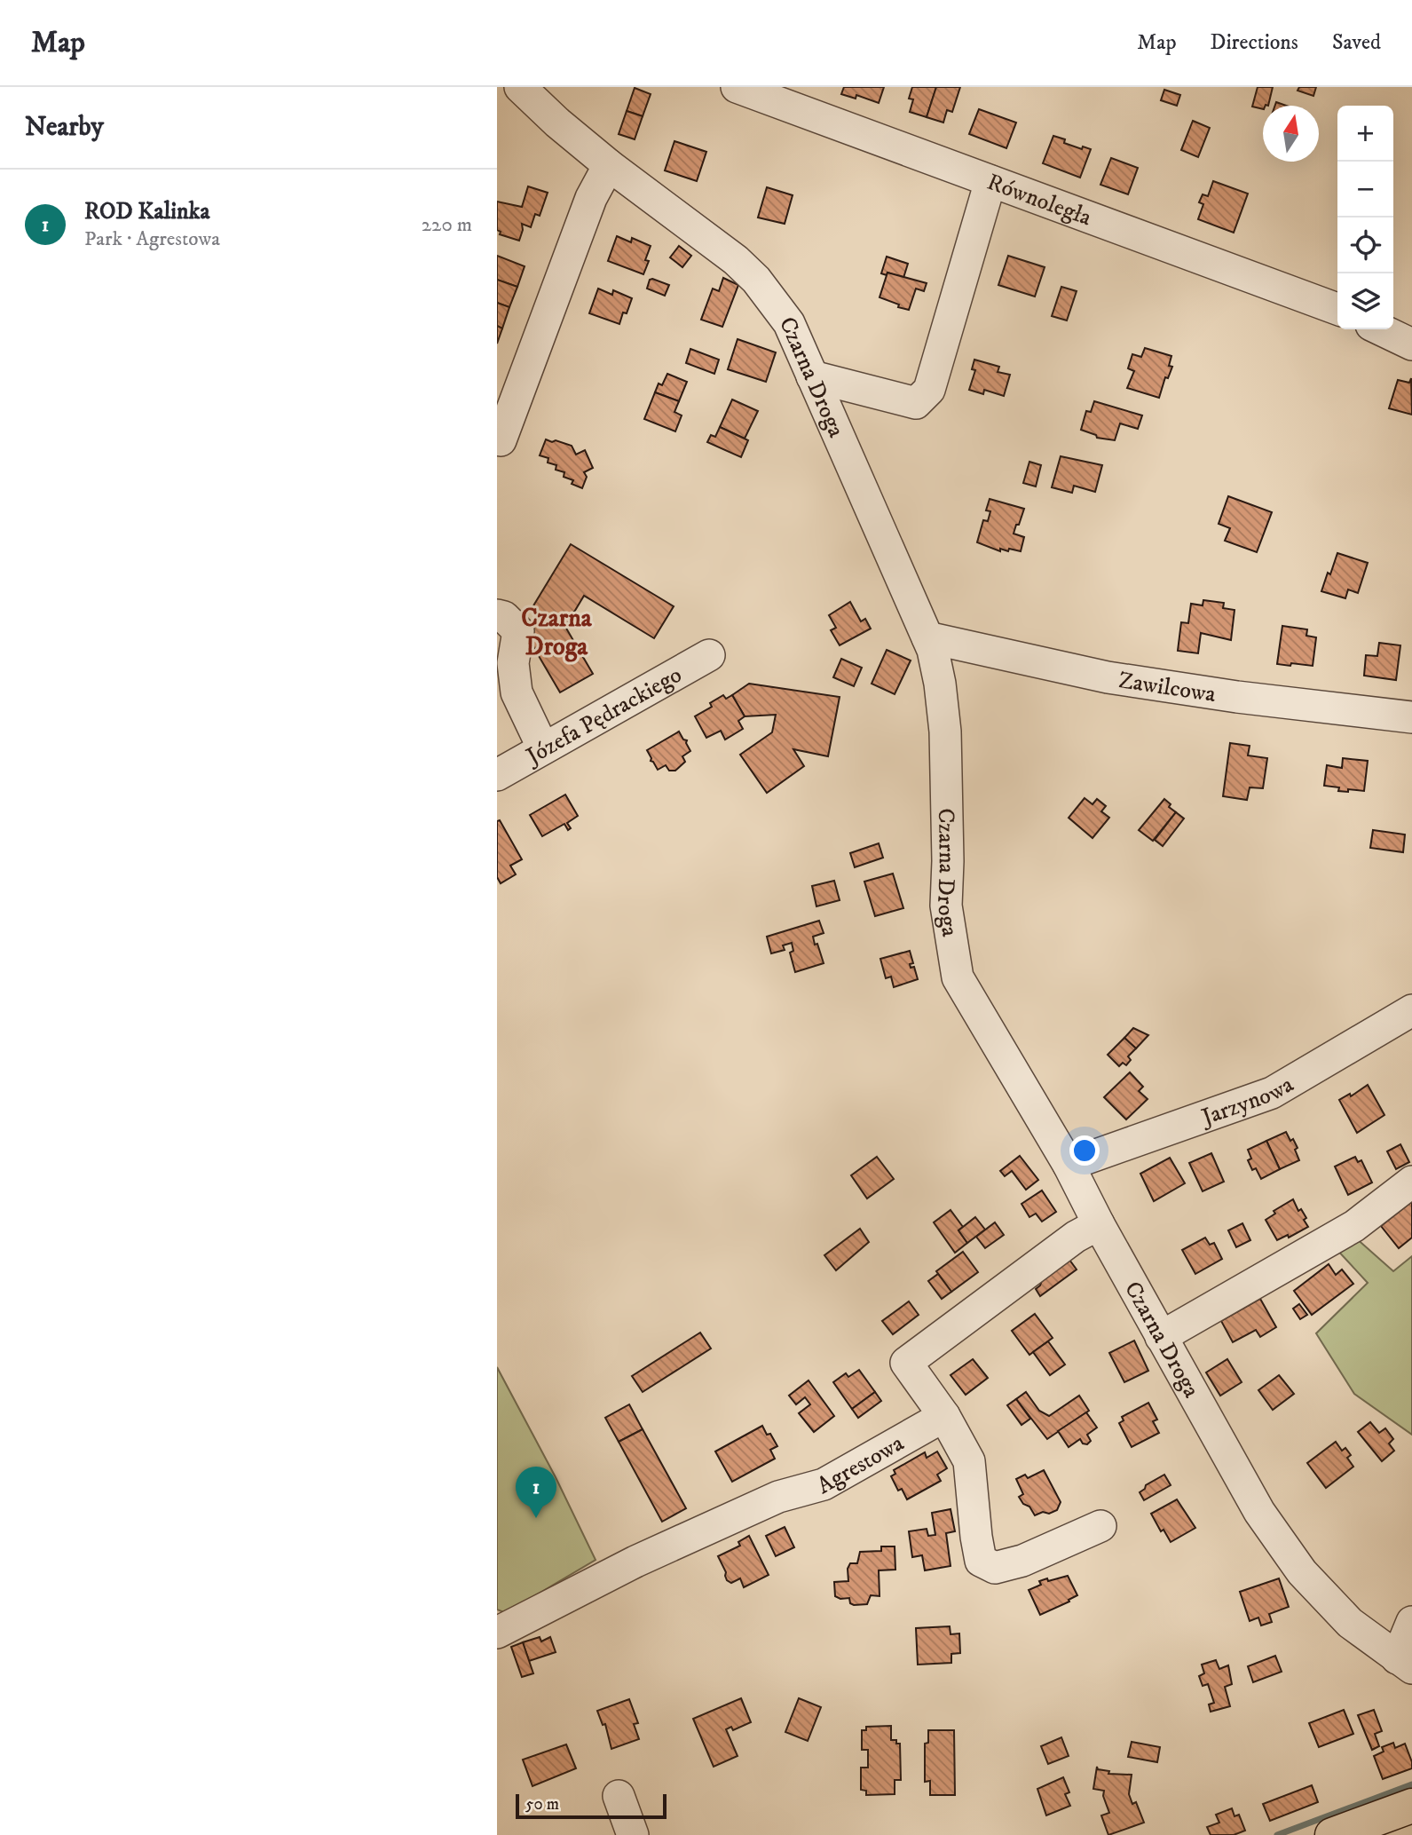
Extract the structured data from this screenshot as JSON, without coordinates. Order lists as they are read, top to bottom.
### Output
{
  "streets": {
    "street": [
      "Równoległa",
      "Czarna Droga",
      "Zawilcowa",
      "Józefa Pędrackiego",
      "Jarzynowa",
      "Agrestowa"
    ]
  },
  "crossings": [
    ["Czarna Droga", "Zawilcowa"],
    ["Czarna Droga", "Jarzynowa"]
  ],
  "districts": ["Czarna Droga"],
  "scale_bar": "50 m",
  "north": "top",
  "page": {
    "header": "Map",
    "nav": ["Map", "Directions", "Saved"],
    "heading": "Nearby",
    "map_buttons": ["+", "−"],
    "list": [
      {
        "mark": "1",
        "name": "ROD Kalinka",
        "note": "Park · Agrestowa",
        "value": "220 m"
      }
    ],
    "pins": "1",
    "scale": "50 m"
  }
}
